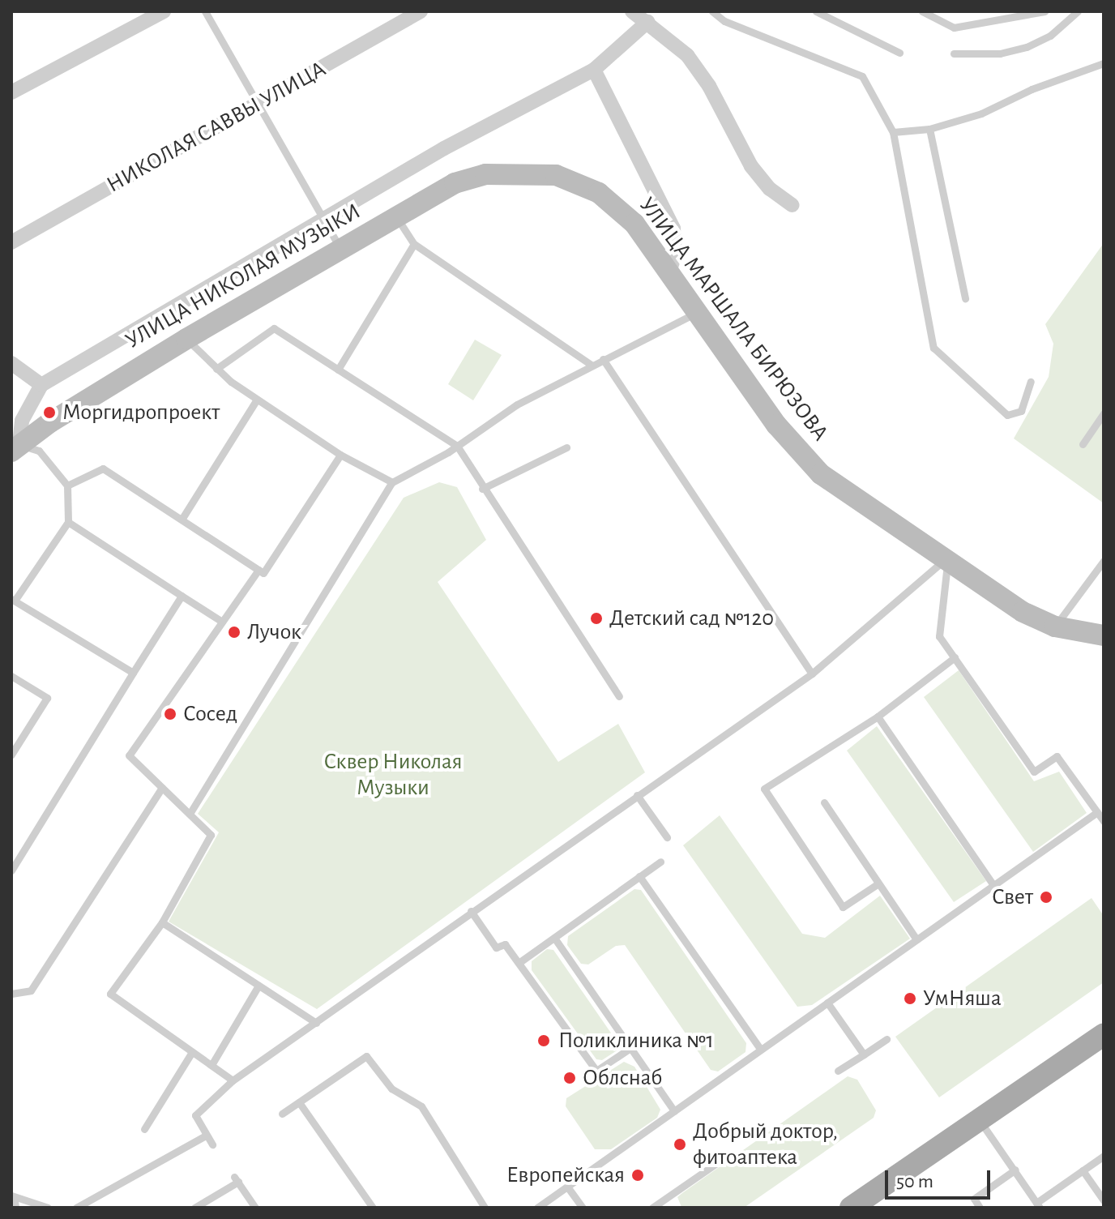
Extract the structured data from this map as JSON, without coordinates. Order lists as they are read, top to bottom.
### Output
{
  "streets": {
    "main road": ["УЛИЦА НИКОЛАЯ МУЗЫКИ", "УЛИЦА МАРШАЛА БИРЮЗОВА"],
    "street": ["НИКОЛАЯ САВВЫ УЛИЦА"]
  },
  "crossings": [
    ["УЛИЦА НИКОЛАЯ МУЗЫКИ", "УЛИЦА МАРШАЛА БИРЮЗОВА"]
  ],
  "parks": ["Сквер Николая Музыки"],
  "places": [
    "Моргидропроект",
    "Детский сад №120",
    "Лучок",
    "Сосед",
    "Свет",
    "УмНяша",
    "Поликлиника №1",
    "Облснаб",
    "Добрый доктор, фитоаптека",
    "Европейская"
  ],
  "scale_bar": "50 m"
}
